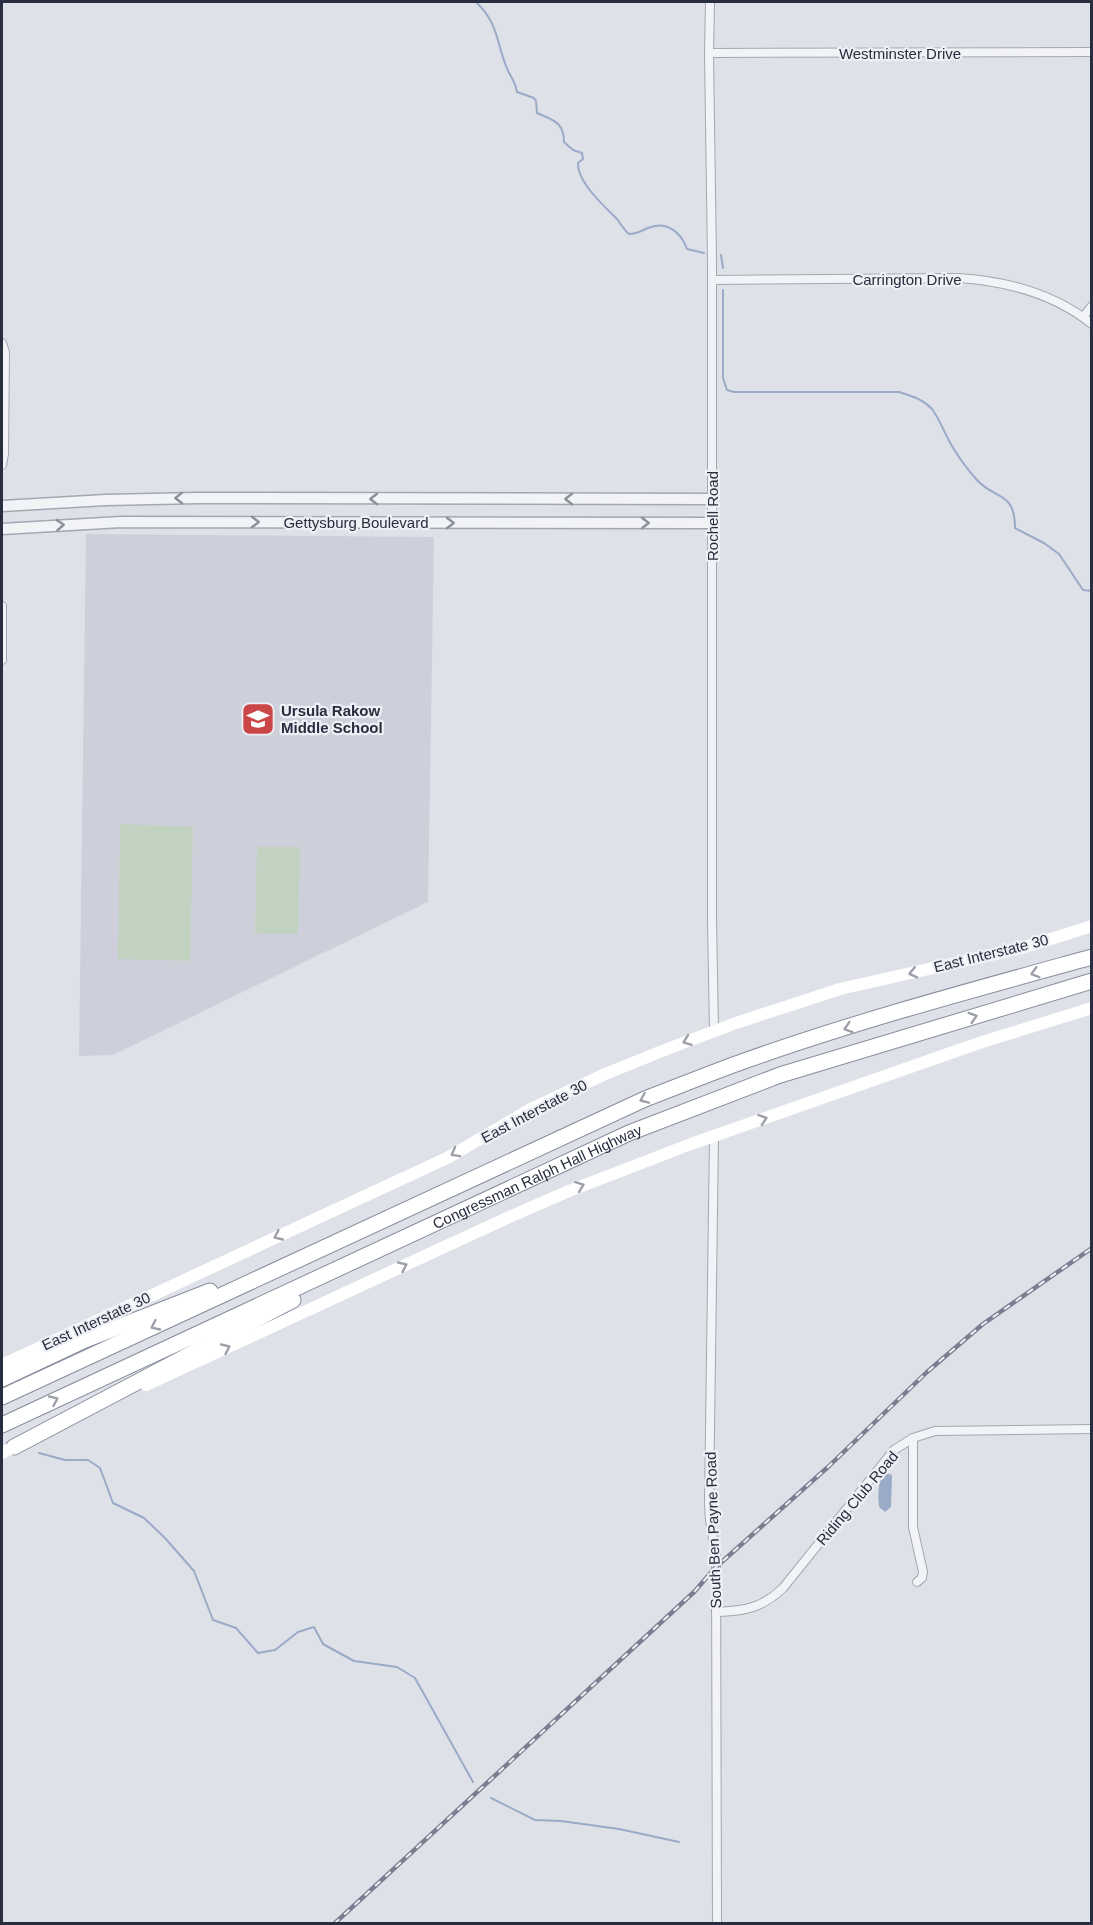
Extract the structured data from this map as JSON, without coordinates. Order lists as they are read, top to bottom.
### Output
{
  "streets": {
    "highway": ["Congressman Ralph Hall Highway"],
    "main road": ["East Interstate 30"],
    "street": [
      "Westminster Drive",
      "Carrington Drive",
      "Rochell Road",
      "Gettysburg Boulevard",
      "Riding Club Road",
      "South Ben Payne Road"
    ]
  },
  "crossings": [
    ["Westminster Drive", "Rochell Road"],
    ["Carrington Drive", "Rochell Road"],
    ["Rochell Road", "Gettysburg Boulevard"],
    ["Rochell Road", "East Interstate 30"],
    ["Riding Club Road", "South Ben Payne Road"]
  ],
  "places": {
    "school or university": ["Ursula Rakow Middle School"]
  }
}
